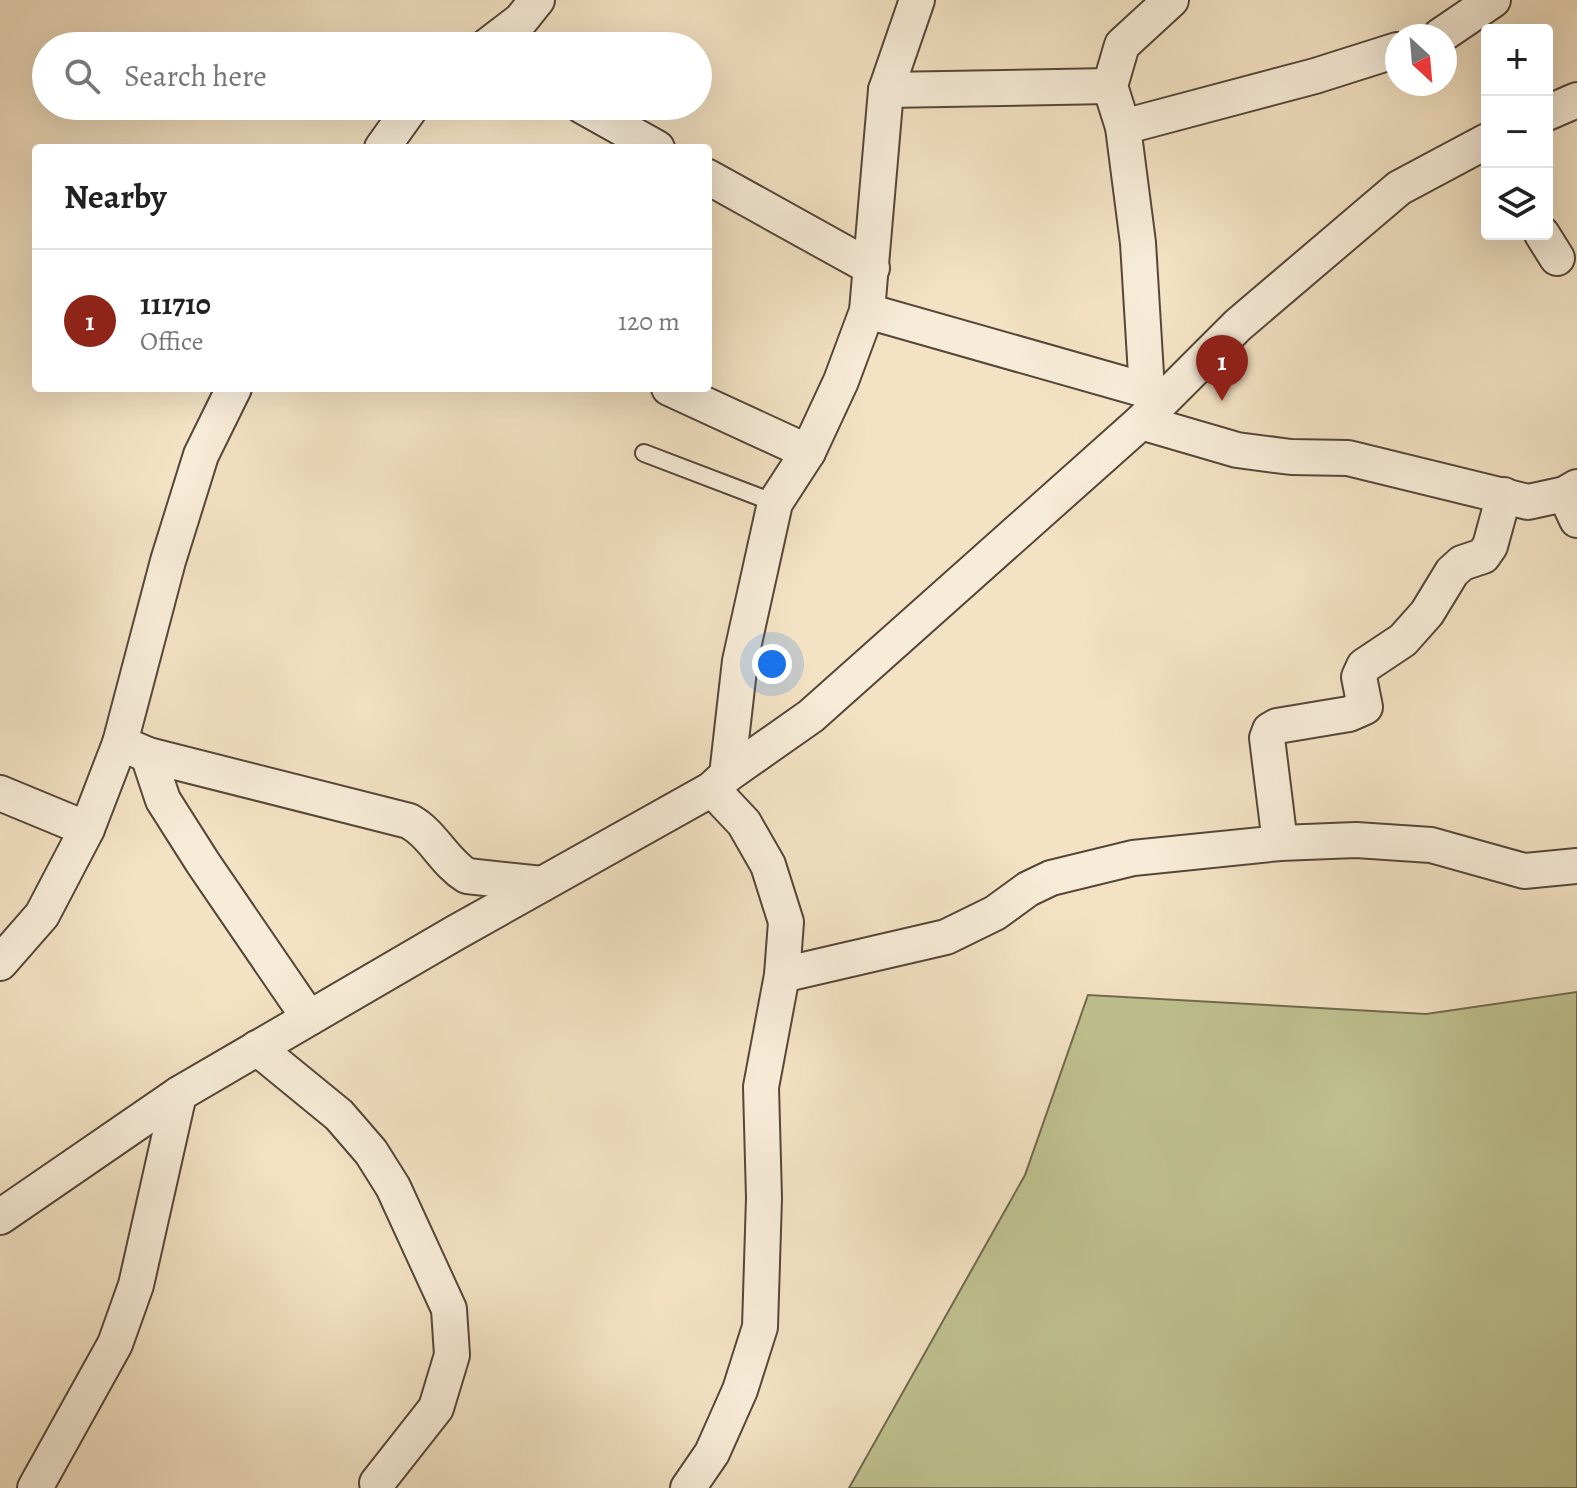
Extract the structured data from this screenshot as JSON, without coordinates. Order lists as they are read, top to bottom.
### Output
{
  "north": "bottom right",
  "page": {
    "map_buttons": ["+", "−"],
    "search": "Search here",
    "heading": "Nearby",
    "list": [
      {
        "mark": "1",
        "name": "111710",
        "note": "Office",
        "value": "120 m"
      }
    ],
    "pins": "1"
  }
}
